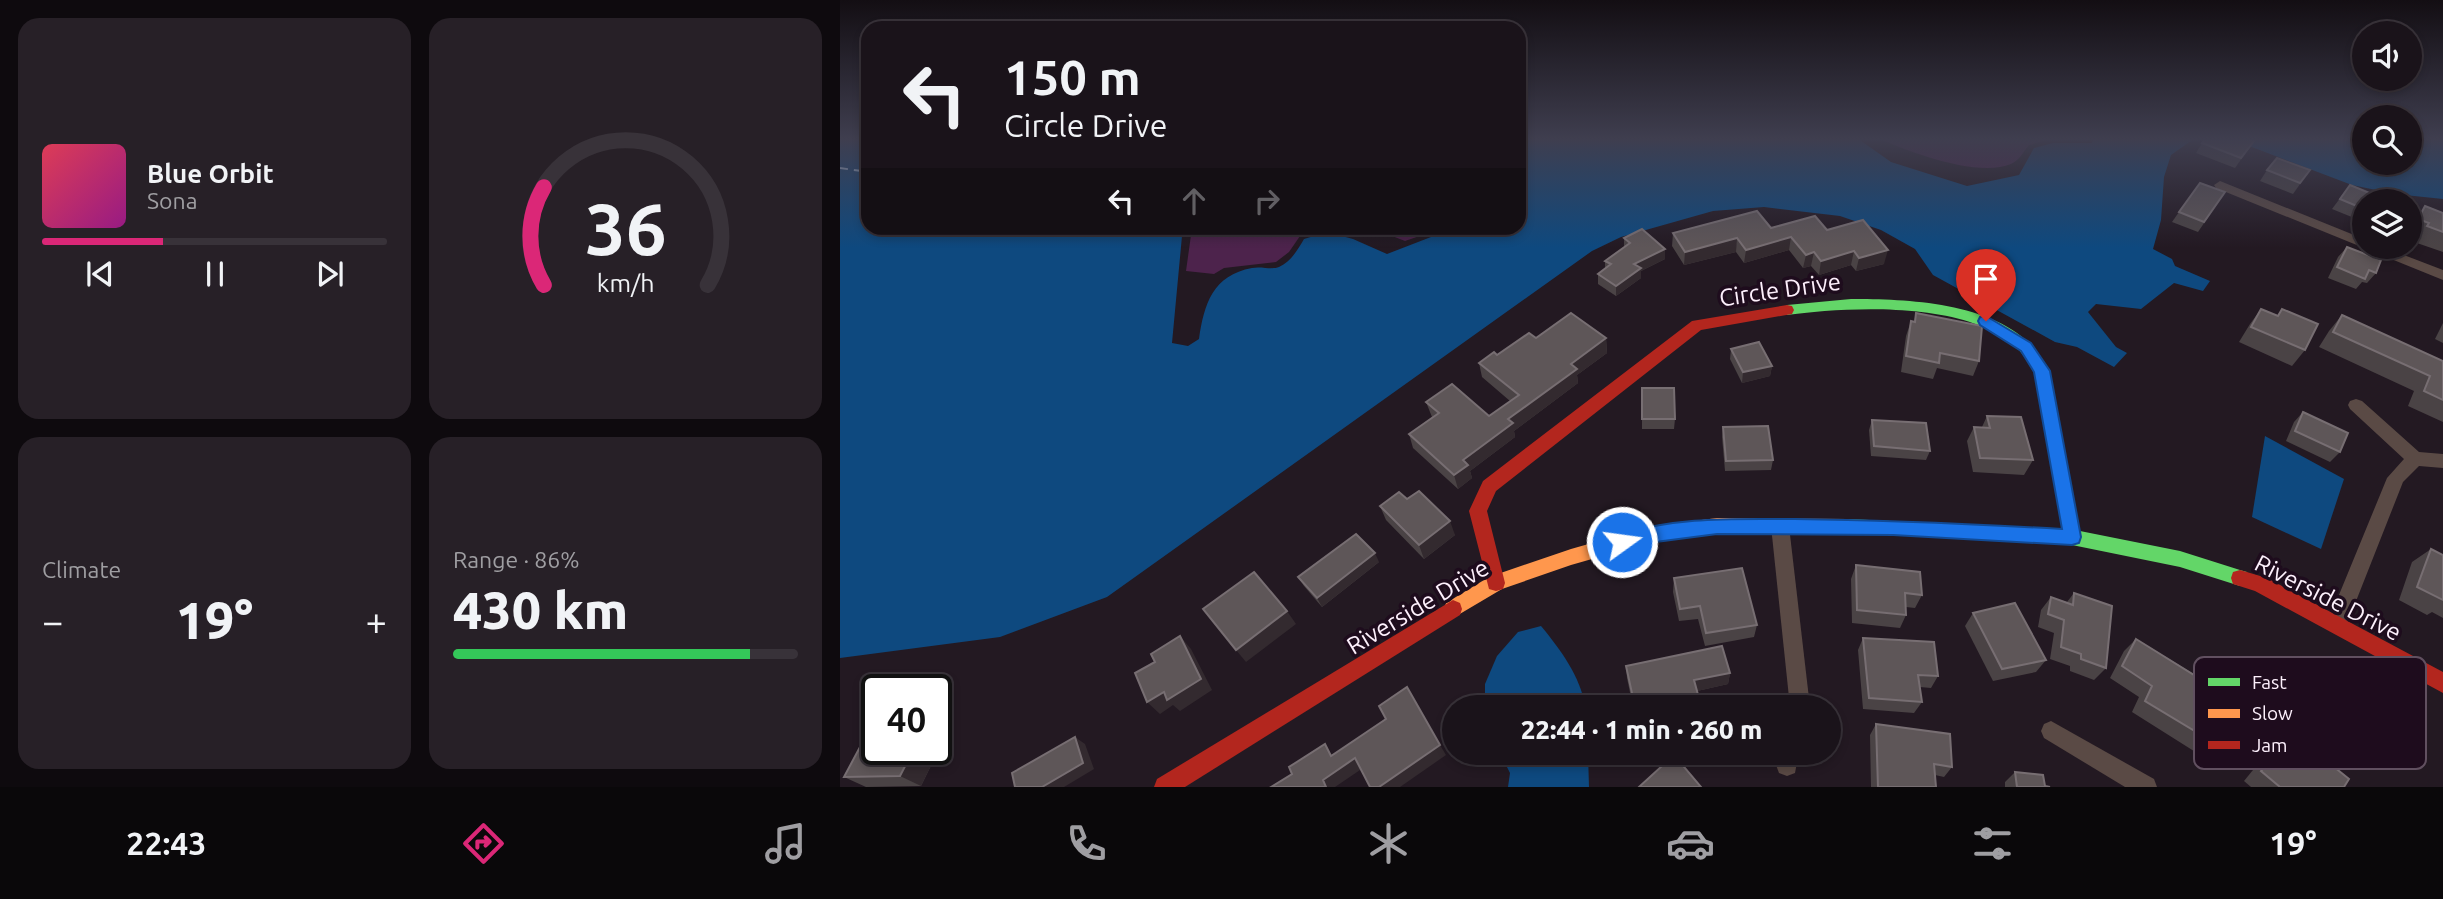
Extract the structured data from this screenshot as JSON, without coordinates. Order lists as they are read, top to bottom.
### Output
{
  "streets": {
    "street": ["Circle Drive", "Riverside Drive"]
  },
  "crossings": [
    ["Circle Drive", "Riverside Drive"]
  ],
  "legend": ["Fast", "Slow", "Jam"],
  "page": {
    "turn": ["150 m", "Circle Drive"],
    "song": ["Blue Orbit", "Sona"],
    "tile": [
      "Climate",
      ["Range · 86%", "430 km"]
    ],
    "heat": ["−", "19°", "+"],
    "limit": "40",
    "trip": "22:44 · 1 min · 260 m",
    "tabs": ["22:43", "19°"],
    "gauge": ["36", "km/h"]
  }
}
